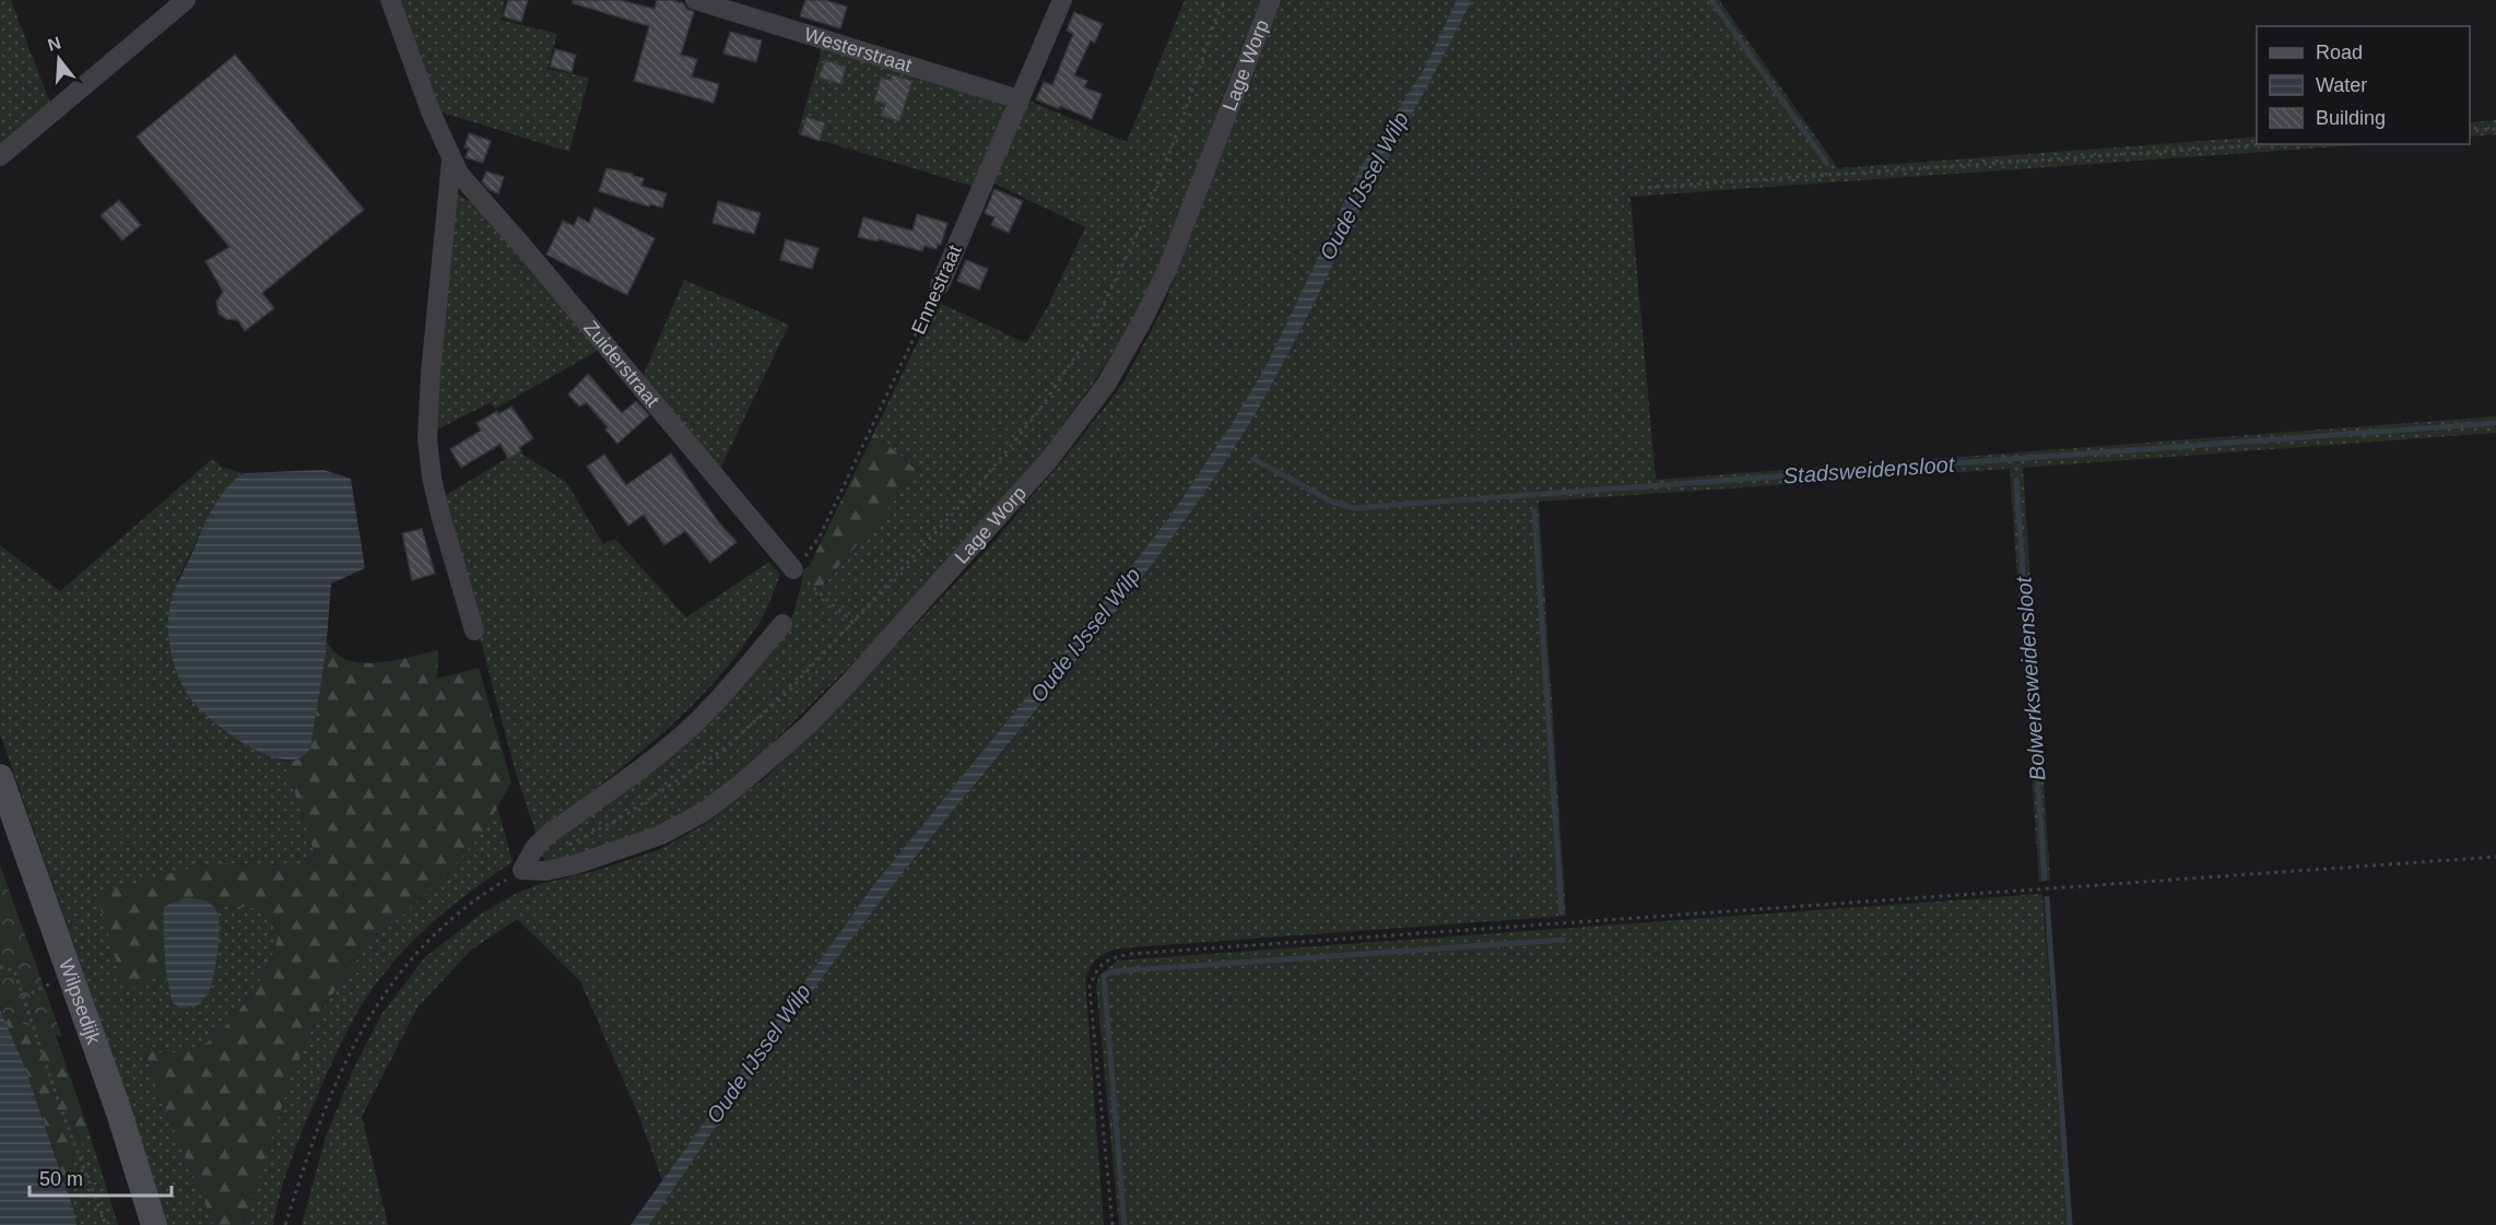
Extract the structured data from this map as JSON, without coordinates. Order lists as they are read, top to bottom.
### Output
{
  "streets": {
    "main road": ["Wilpsedijk"],
    "street": [
      "Westerstraat",
      "Lage Worp",
      "Ennestraat",
      "Zuiderstraat"
    ]
  },
  "crossings": [
    ["Westerstraat", "Ennestraat"],
    ["Ennestraat", "Zuiderstraat"]
  ],
  "water": ["Oude IJssel Wilp", "Stadsweidensloot", "Bolwerksweidensloot"],
  "legend": ["Road", "Water", "Building"],
  "scale_bar": "50 m",
  "north": "top"
}
